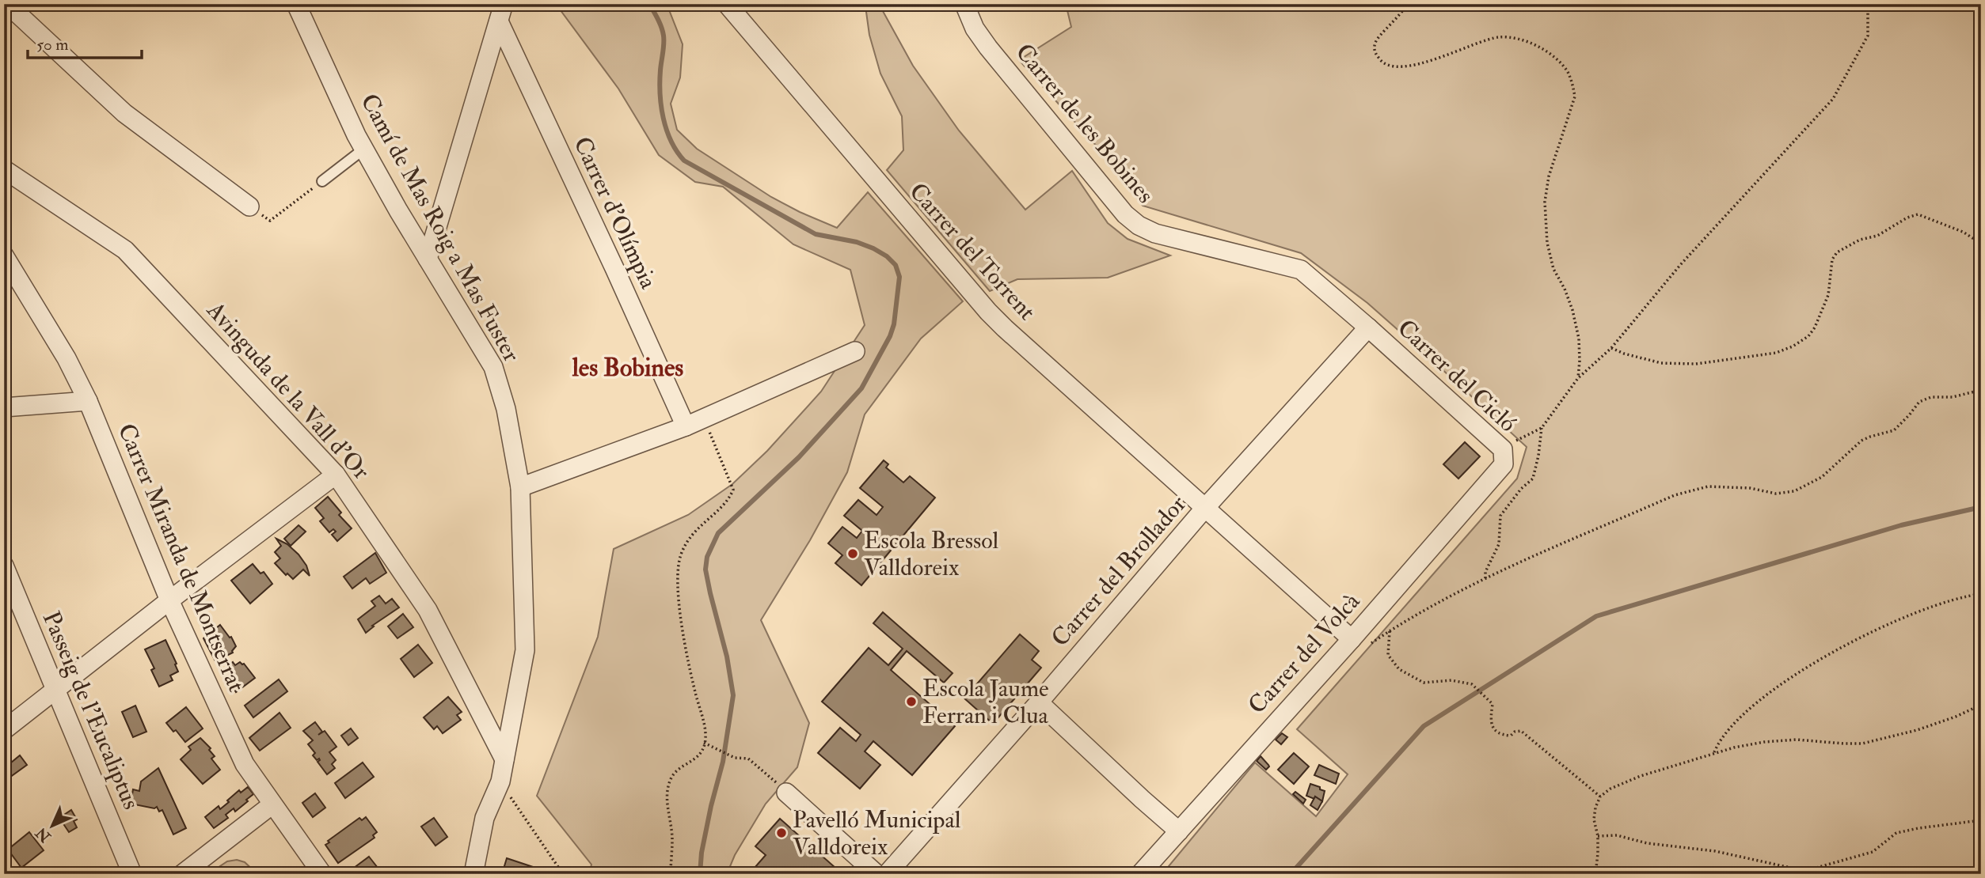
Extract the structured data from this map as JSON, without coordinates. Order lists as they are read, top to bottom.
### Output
{
  "streets": {
    "street": [
      "Carrer de les Bobines",
      "Carrer d'Olímpia",
      "Camí de Mas Roig a Mas Fuster",
      "Carrer del Torrent",
      "Carrer del Cicló",
      "Avinguda de la Vall d'Or",
      "Carrer Miranda de Montserrat",
      "Carrer del Brollador",
      "Carrer del Volcà",
      "Passeig de l'Eucaliptus"
    ]
  },
  "crossings": [
    ["Carrer de les Bobines", "Carrer del Cicló"],
    ["Carrer de les Bobines", "Carrer del Brollador"],
    ["Camí de Mas Roig a Mas Fuster", "Avinguda de la Vall d'Or"],
    ["Carrer del Torrent", "Carrer del Brollador"],
    ["Carrer del Torrent", "Carrer del Volcà"],
    ["Carrer del Cicló", "Carrer del Brollador"],
    ["Carrer del Cicló", "Carrer del Volcà"]
  ],
  "districts": ["les Bobines"],
  "places": ["Escola Bressol Valldoreix", "Escola Jaume Ferran i Clua", "Pavelló Municipal Valldoreix"],
  "scale_bar": "50 m",
  "north": "bottom left"
}
